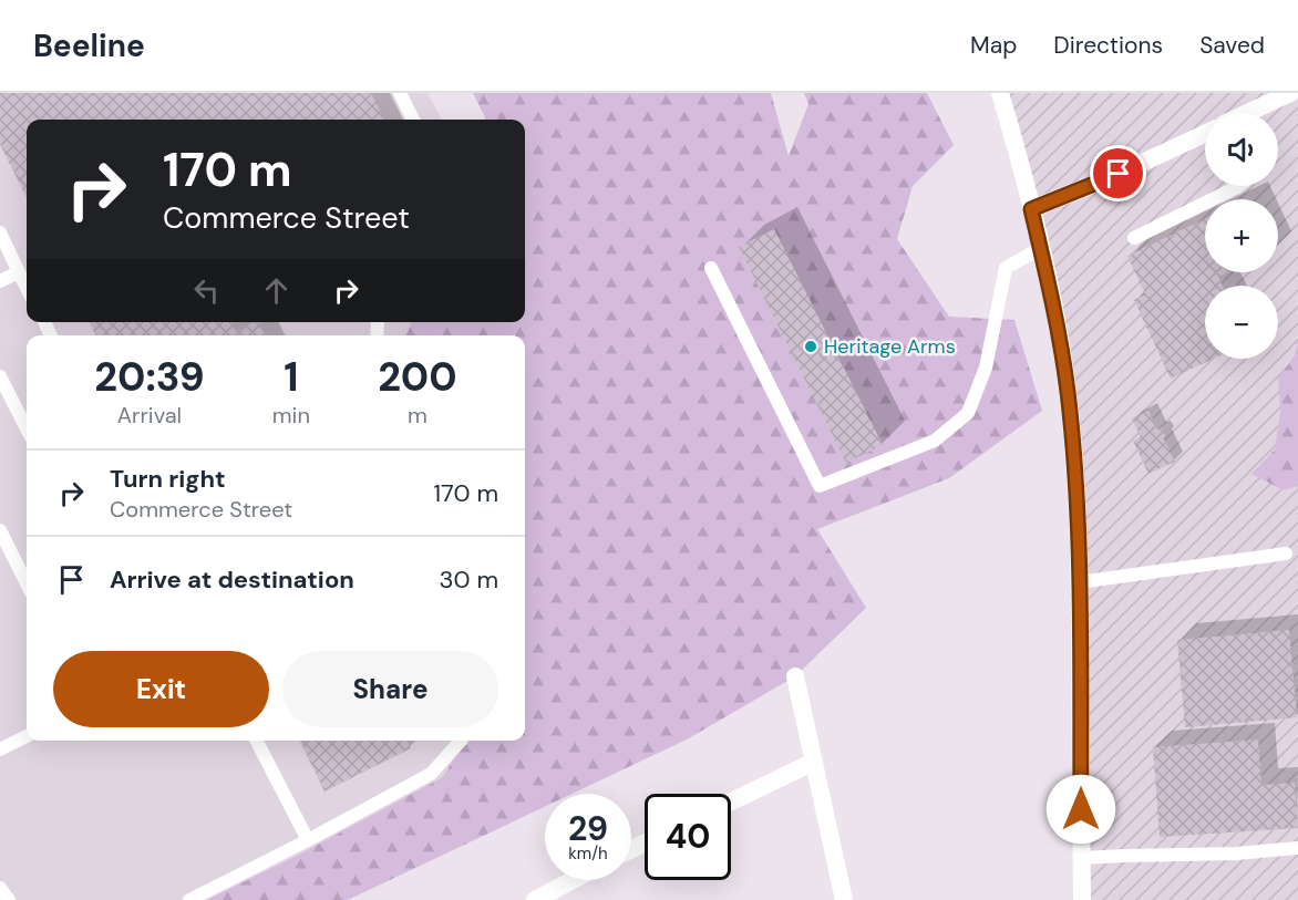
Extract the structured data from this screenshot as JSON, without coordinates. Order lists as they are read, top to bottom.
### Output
{
  "places": ["Heritage Arms"],
  "page": {
    "header": "Beeline",
    "nav": ["Map", "Directions", "Saved"],
    "map_buttons": ["+", "−"],
    "turn": ["170 m", "Commerce Street"],
    "eta": [
      "20:39",
      "Arrival",
      "1",
      "min",
      "200",
      "m"
    ],
    "list": [
      {
        "name": "Turn right",
        "note": "Commerce Street",
        "value": "170 m"
      },
      {
        "name": "Arrive at destination",
        "value": "30 m"
      }
    ],
    "buttons": ["Exit", "Share"],
    "speed": "29 km/h",
    "limit": "40"
  }
}
